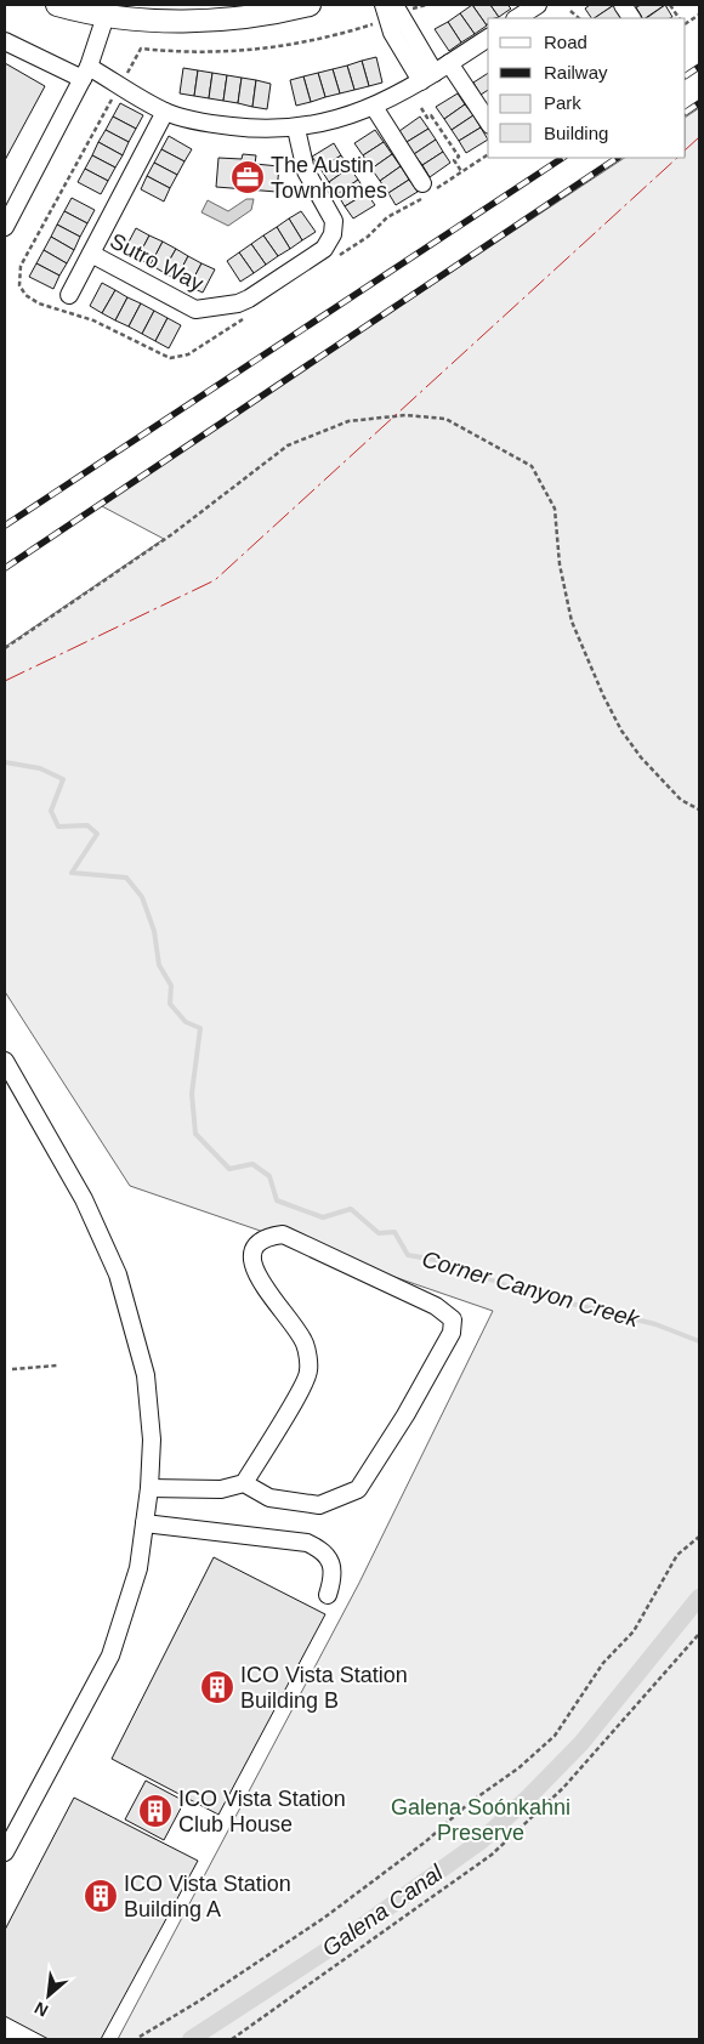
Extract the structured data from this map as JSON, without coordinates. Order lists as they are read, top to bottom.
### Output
{
  "streets": {
    "street": ["Sutro Way"]
  },
  "water": ["Corner Canyon Creek", "Galena Canal"],
  "parks": ["Galena Soónkahni Preserve"],
  "places": {
    "office": ["The Austin Townhomes"],
    "building": ["ICO Vista Station Building B", "ICO Vista Station Club House", "ICO Vista Station Building A"]
  },
  "legend": [
    "Road",
    "Railway",
    "Park",
    "Building"
  ],
  "north": "bottom left"
}
